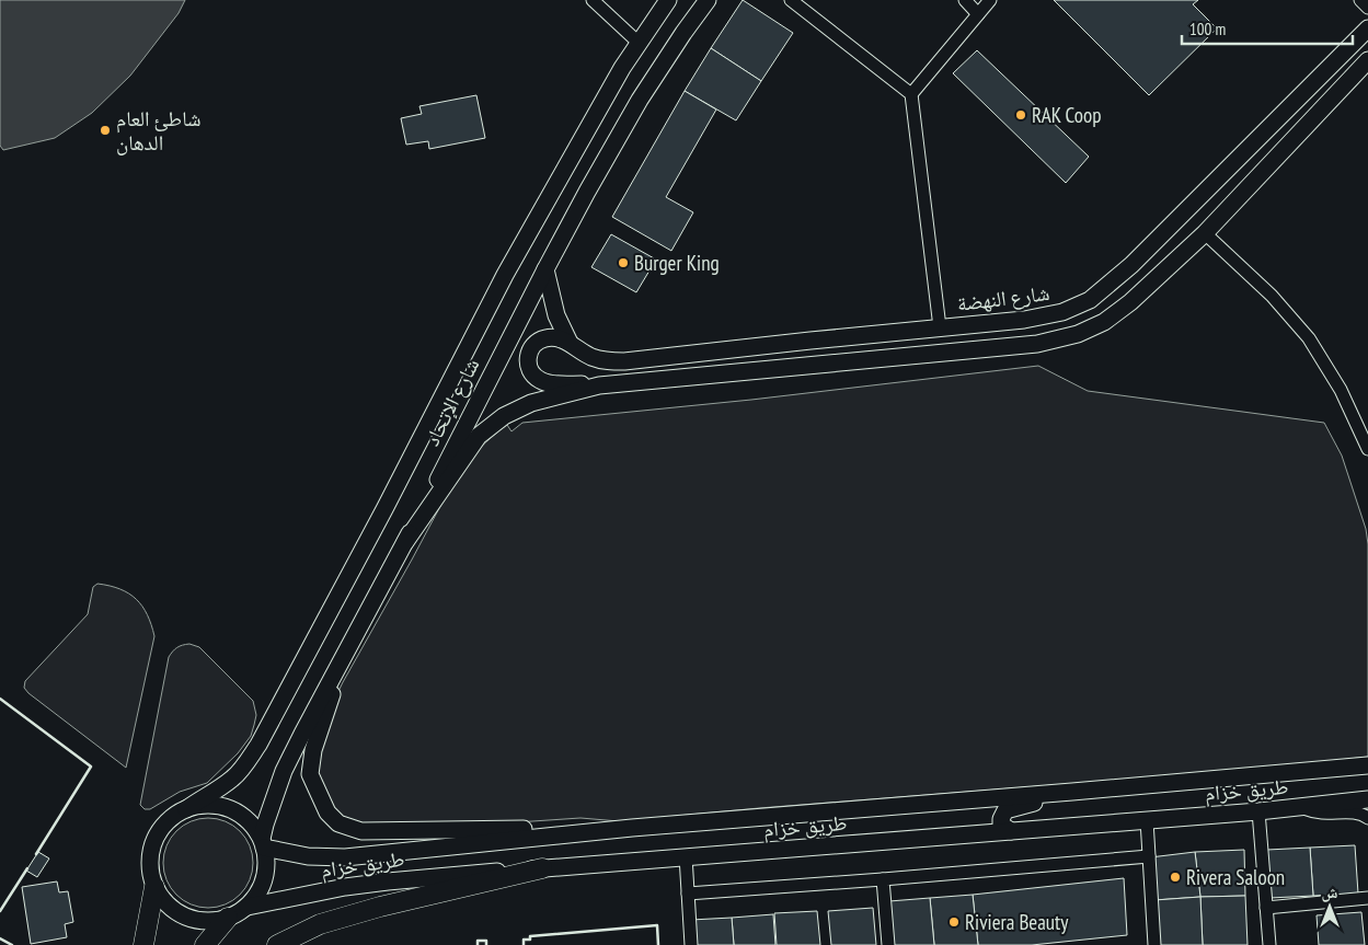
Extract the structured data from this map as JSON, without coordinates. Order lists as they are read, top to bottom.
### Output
{
  "streets": {
    "main road": ["شارع النهضة", "شارع الإتحاد", "طريق خزام"]
  },
  "crossings": [
    ["شارع الإتحاد", "طريق خزام"]
  ],
  "places": [
    "RAK Coop",
    "شاطئ العام الدهان",
    "Burger King",
    "Rivera Saloon",
    "Riviera Beauty"
  ],
  "scale_bar": "100 m",
  "north": "top"
}
